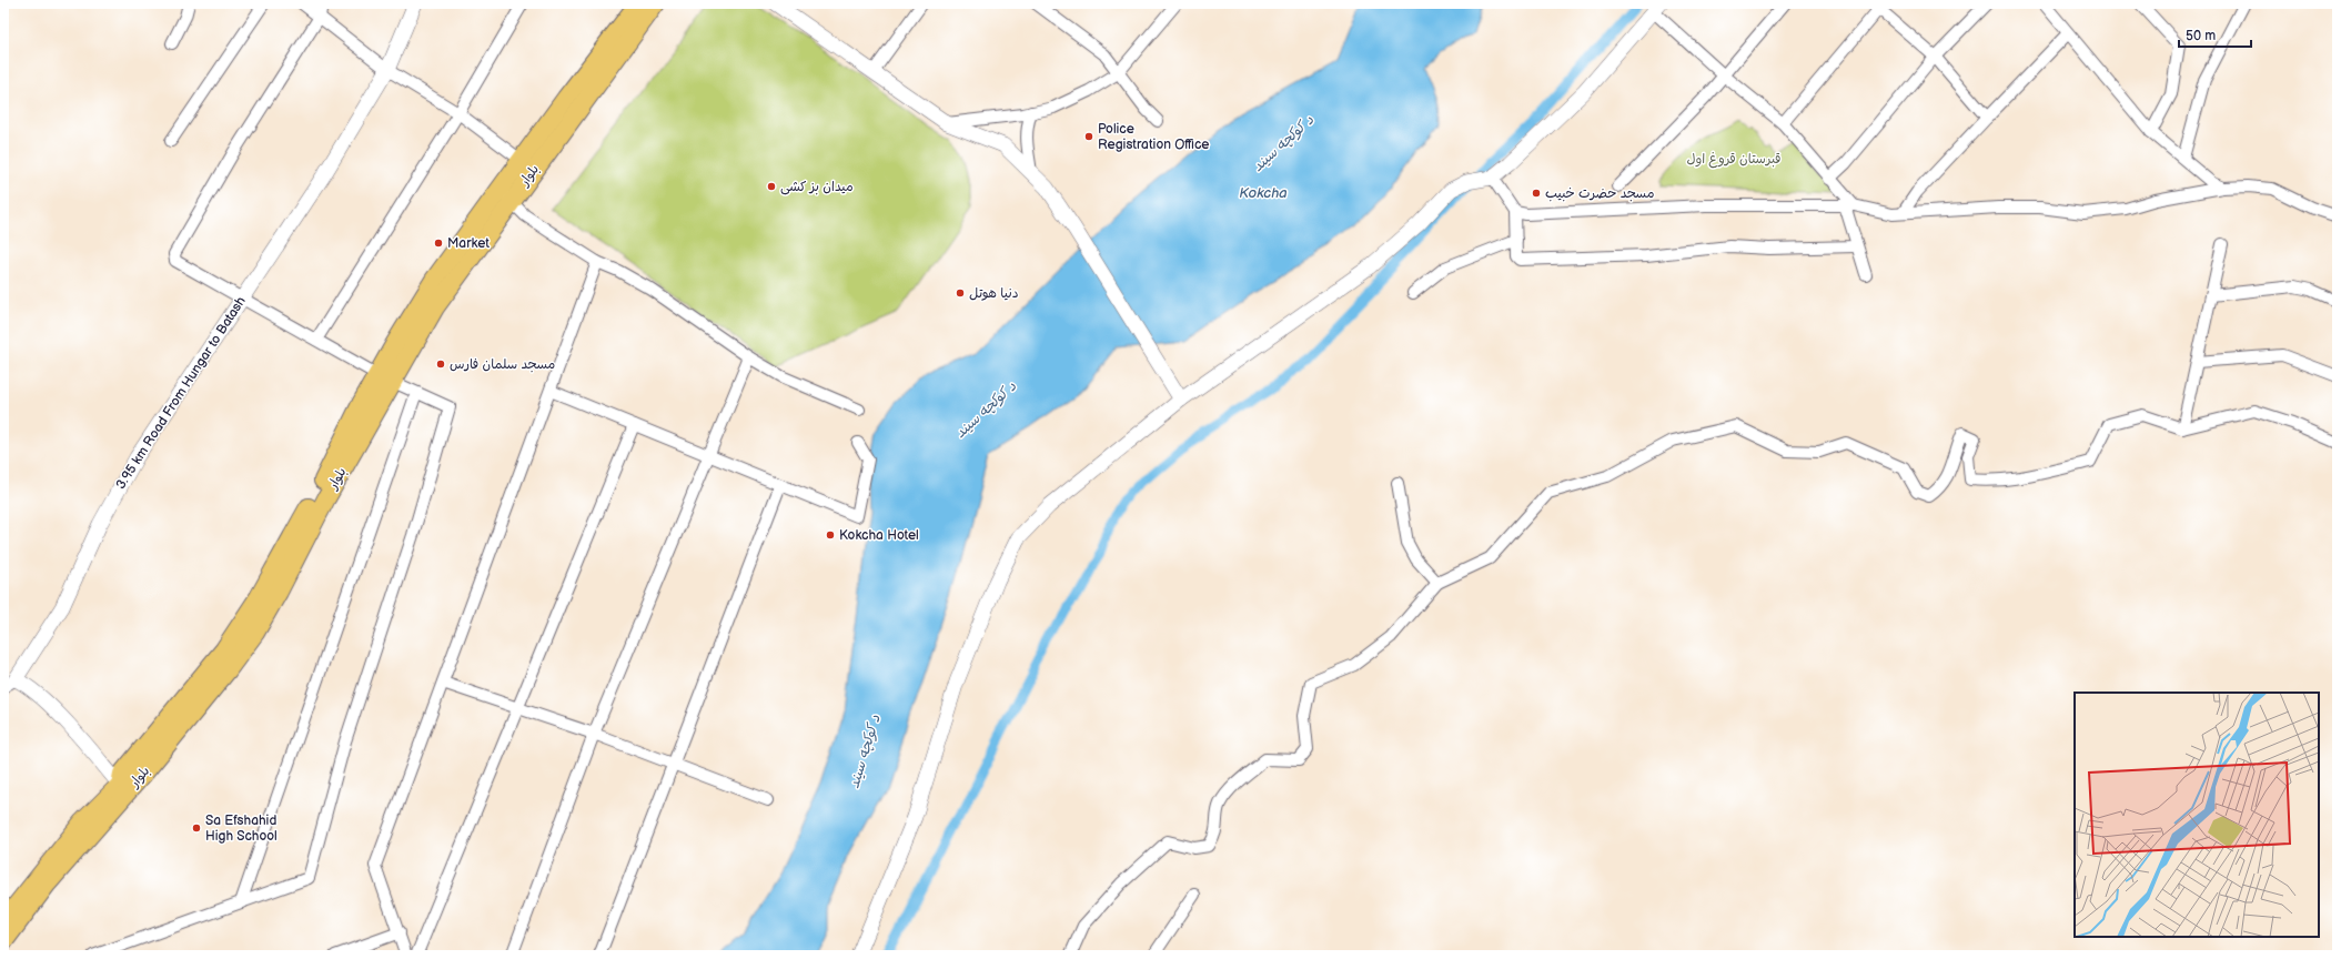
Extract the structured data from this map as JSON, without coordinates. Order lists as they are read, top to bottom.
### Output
{
  "streets": {
    "main road": ["بلوار"],
    "street": ["3.95 km Road From Hungar to Batash"]
  },
  "crossings": [
    ["بلوار", "3.95 km Road From Hungar to Batash"]
  ],
  "water": ["د کوکچه سیند", "Kokcha"],
  "parks": ["قبرستان قروغ اول"],
  "places": [
    "Police Registration Office",
    "میدان بز کشی",
    "مسجد حضرت خبیب",
    "Market",
    "دنیا هوتل",
    "مسجد سلمان فارس",
    "Kokcha Hotel",
    "Sa Efshahid High School"
  ],
  "scale_bar": "50 m"
}
